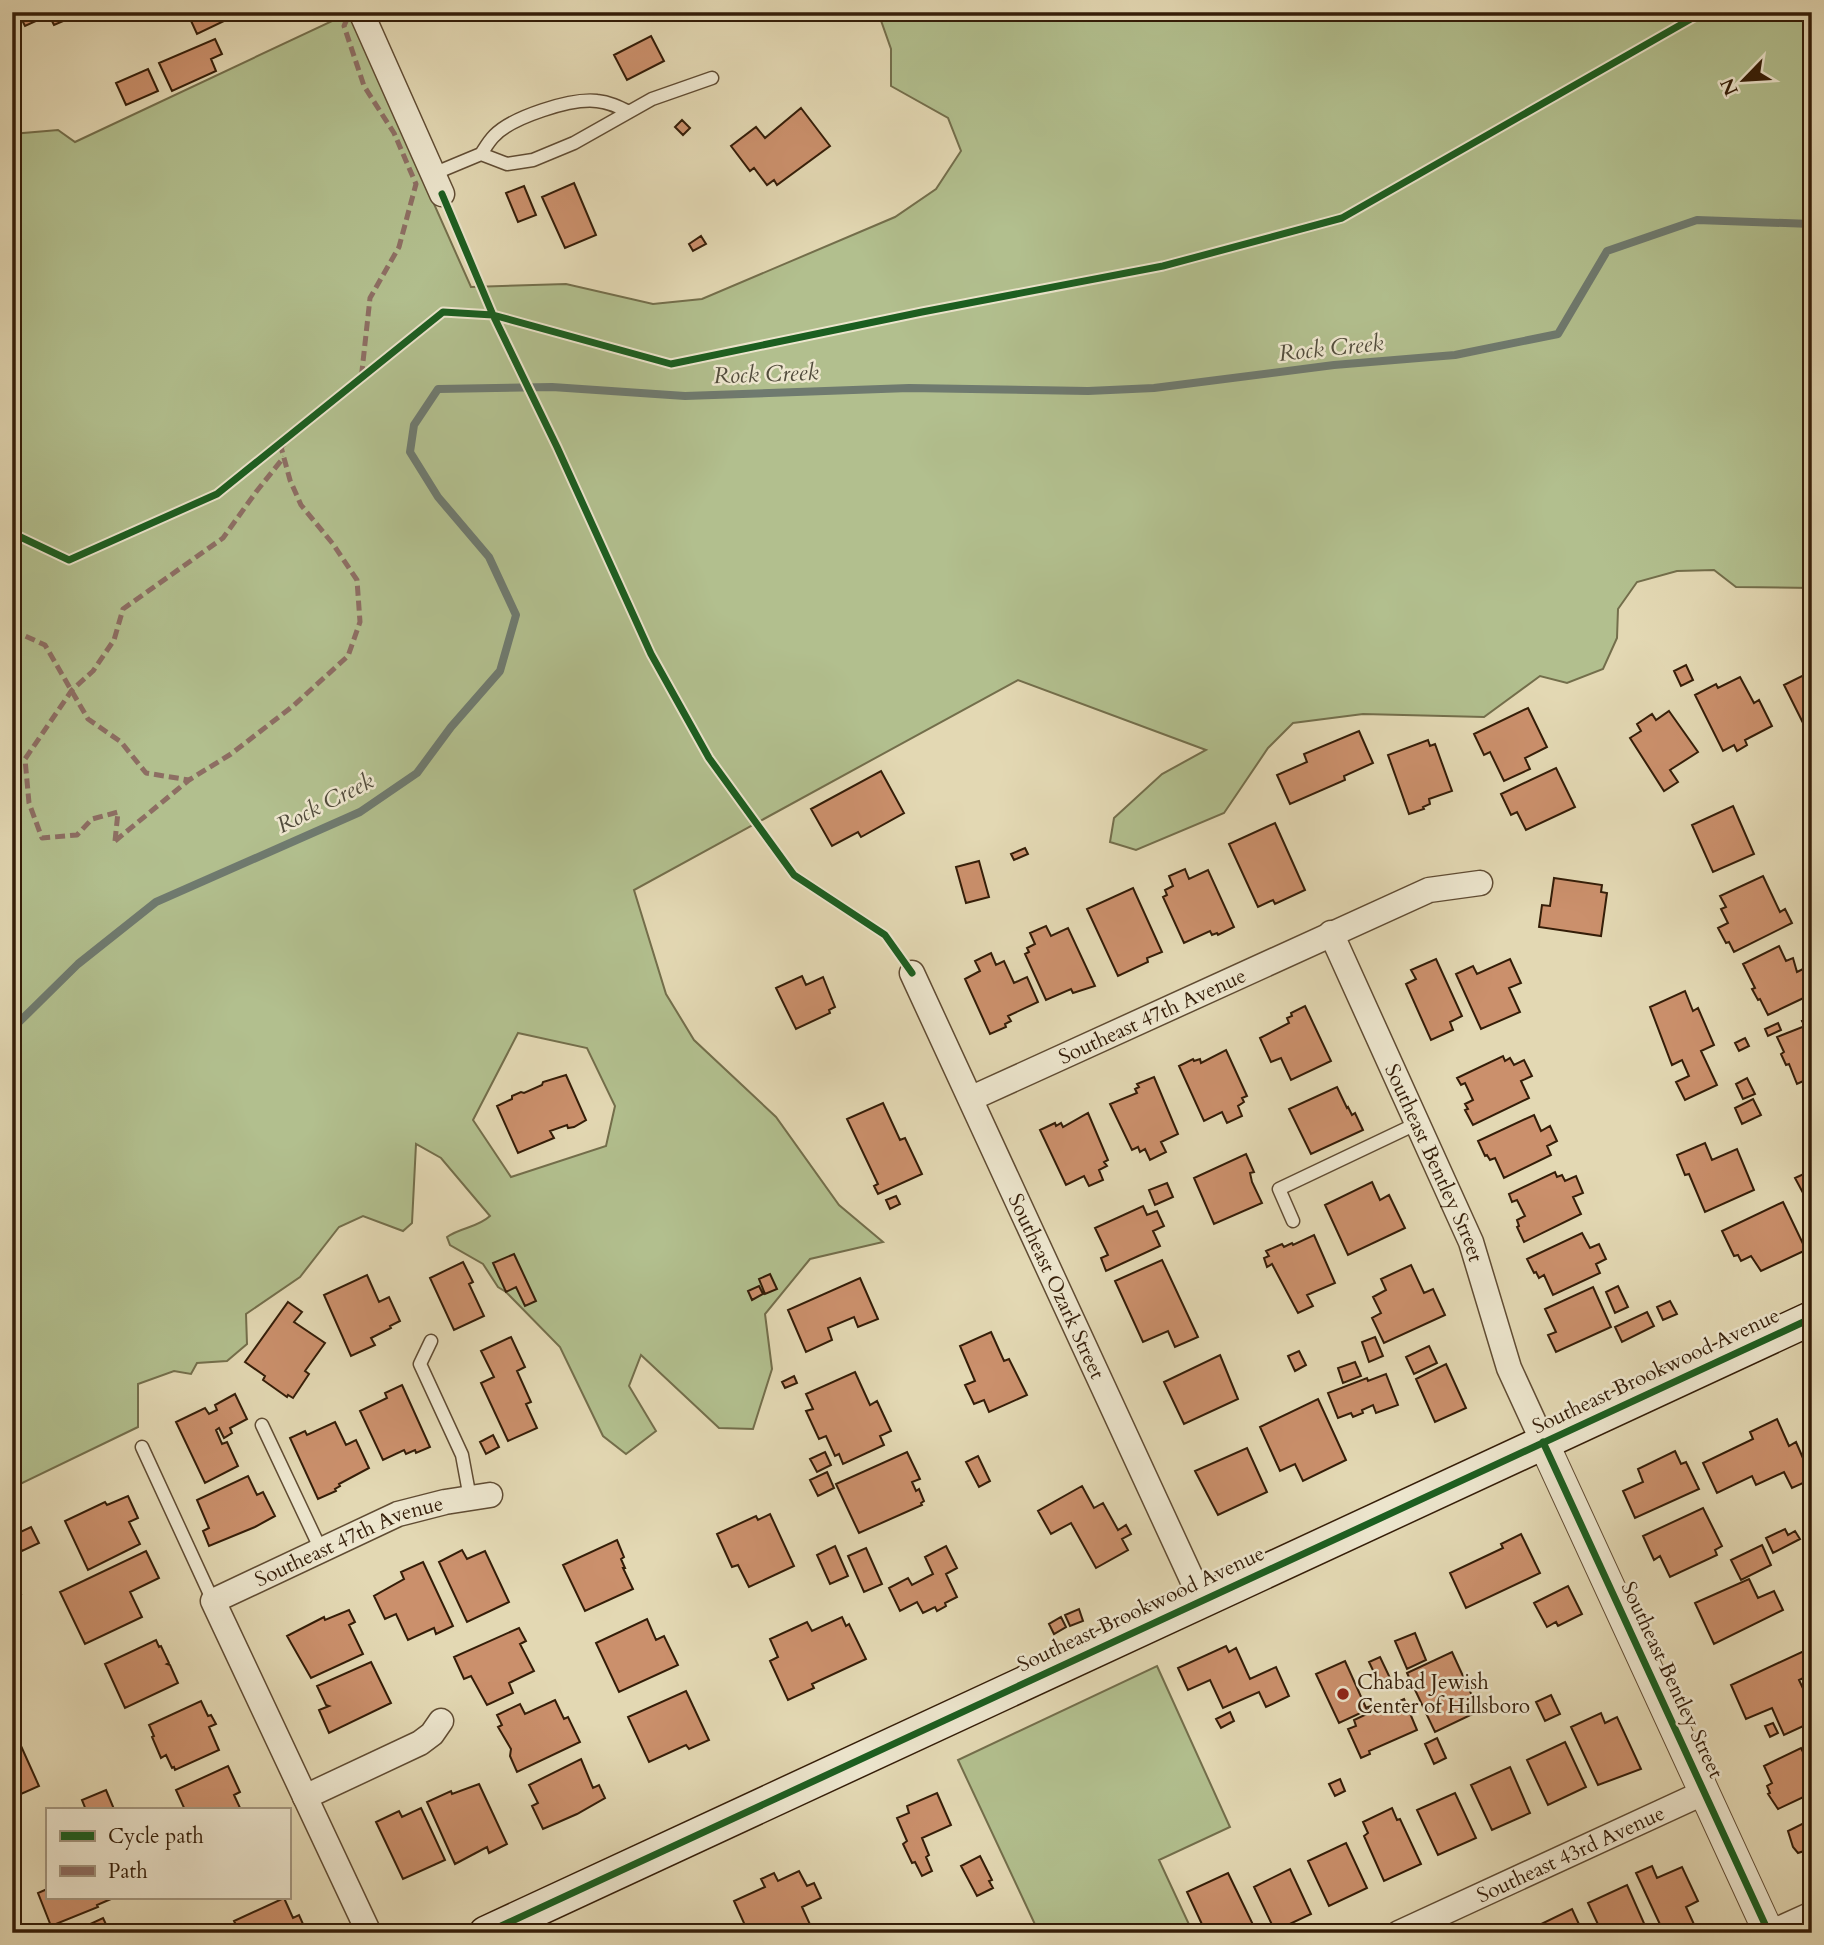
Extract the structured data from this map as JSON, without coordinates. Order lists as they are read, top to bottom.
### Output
{
  "streets": {
    "main road": ["Southeast Brookwood Avenue"],
    "street": [
      "Southeast 47th Avenue",
      "Southeast Bentley Street",
      "Southeast Ozark Street",
      "Southeast 43rd Avenue"
    ]
  },
  "crossings": [
    ["Southeast 47th Avenue", "Southeast Bentley Street"],
    ["Southeast 47th Avenue", "Southeast Ozark Street"],
    ["Southeast Bentley Street", "Southeast Brookwood Avenue"],
    ["Southeast Bentley Street", "Southeast 43rd Avenue"],
    ["Southeast Ozark Street", "Southeast Brookwood Avenue"]
  ],
  "water": ["Rock Creek"],
  "places": ["Chabad Jewish Center of Hillsboro"],
  "legend": ["Cycle path", "Path"],
  "north": "bottom left"
}
